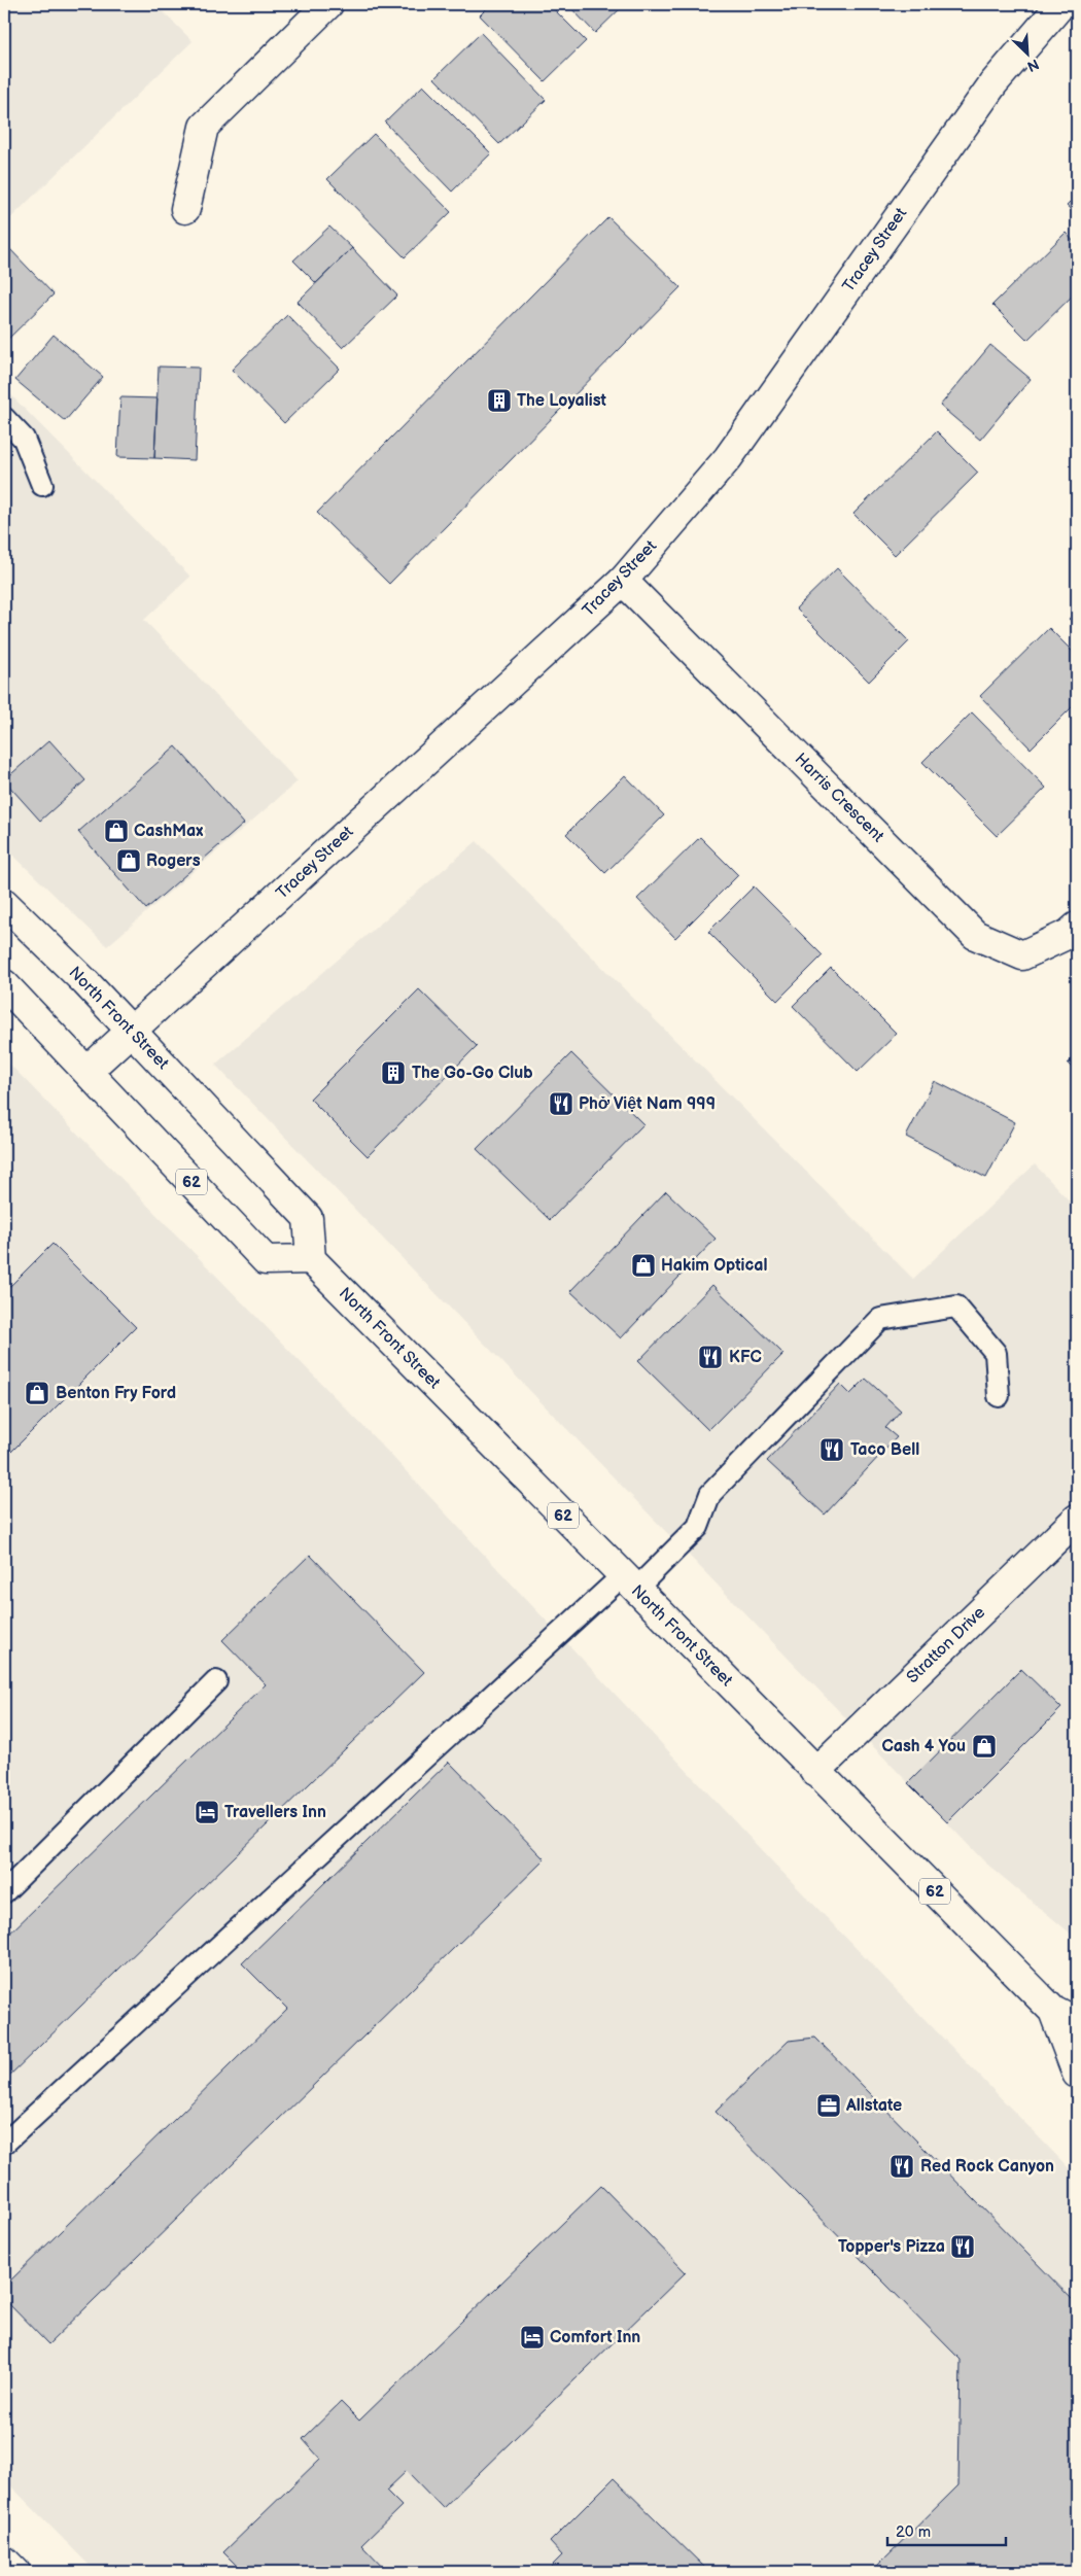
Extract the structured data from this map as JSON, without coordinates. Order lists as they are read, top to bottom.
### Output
{
  "streets": {
    "street": [
      "Tracey Street",
      "Harris Crescent",
      "North Front Street",
      "62",
      "Stratton Drive"
    ]
  },
  "crossings": [
    ["Tracey Street", "Harris Crescent"],
    ["Tracey Street", "North Front Street"],
    ["Tracey Street", "62"],
    ["North Front Street", "62"],
    ["North Front Street", "Stratton Drive"]
  ],
  "places": {
    "building": ["The Loyalist", "The Go-Go Club"],
    "shop": [
      "CashMax",
      "Rogers",
      "Hakim Optical",
      "Benton Fry Ford",
      "Cash 4 You"
    ],
    "restaurant": [
      "Phở Việt Nam 999",
      "KFC",
      "Taco Bell",
      "Red Rock Canyon",
      "Topper's Pizza"
    ],
    "hotel": ["Travellers Inn", "Comfort Inn"],
    "office": ["Allstate"]
  },
  "scale_bar": "20 m",
  "north": "bottom right"
}
